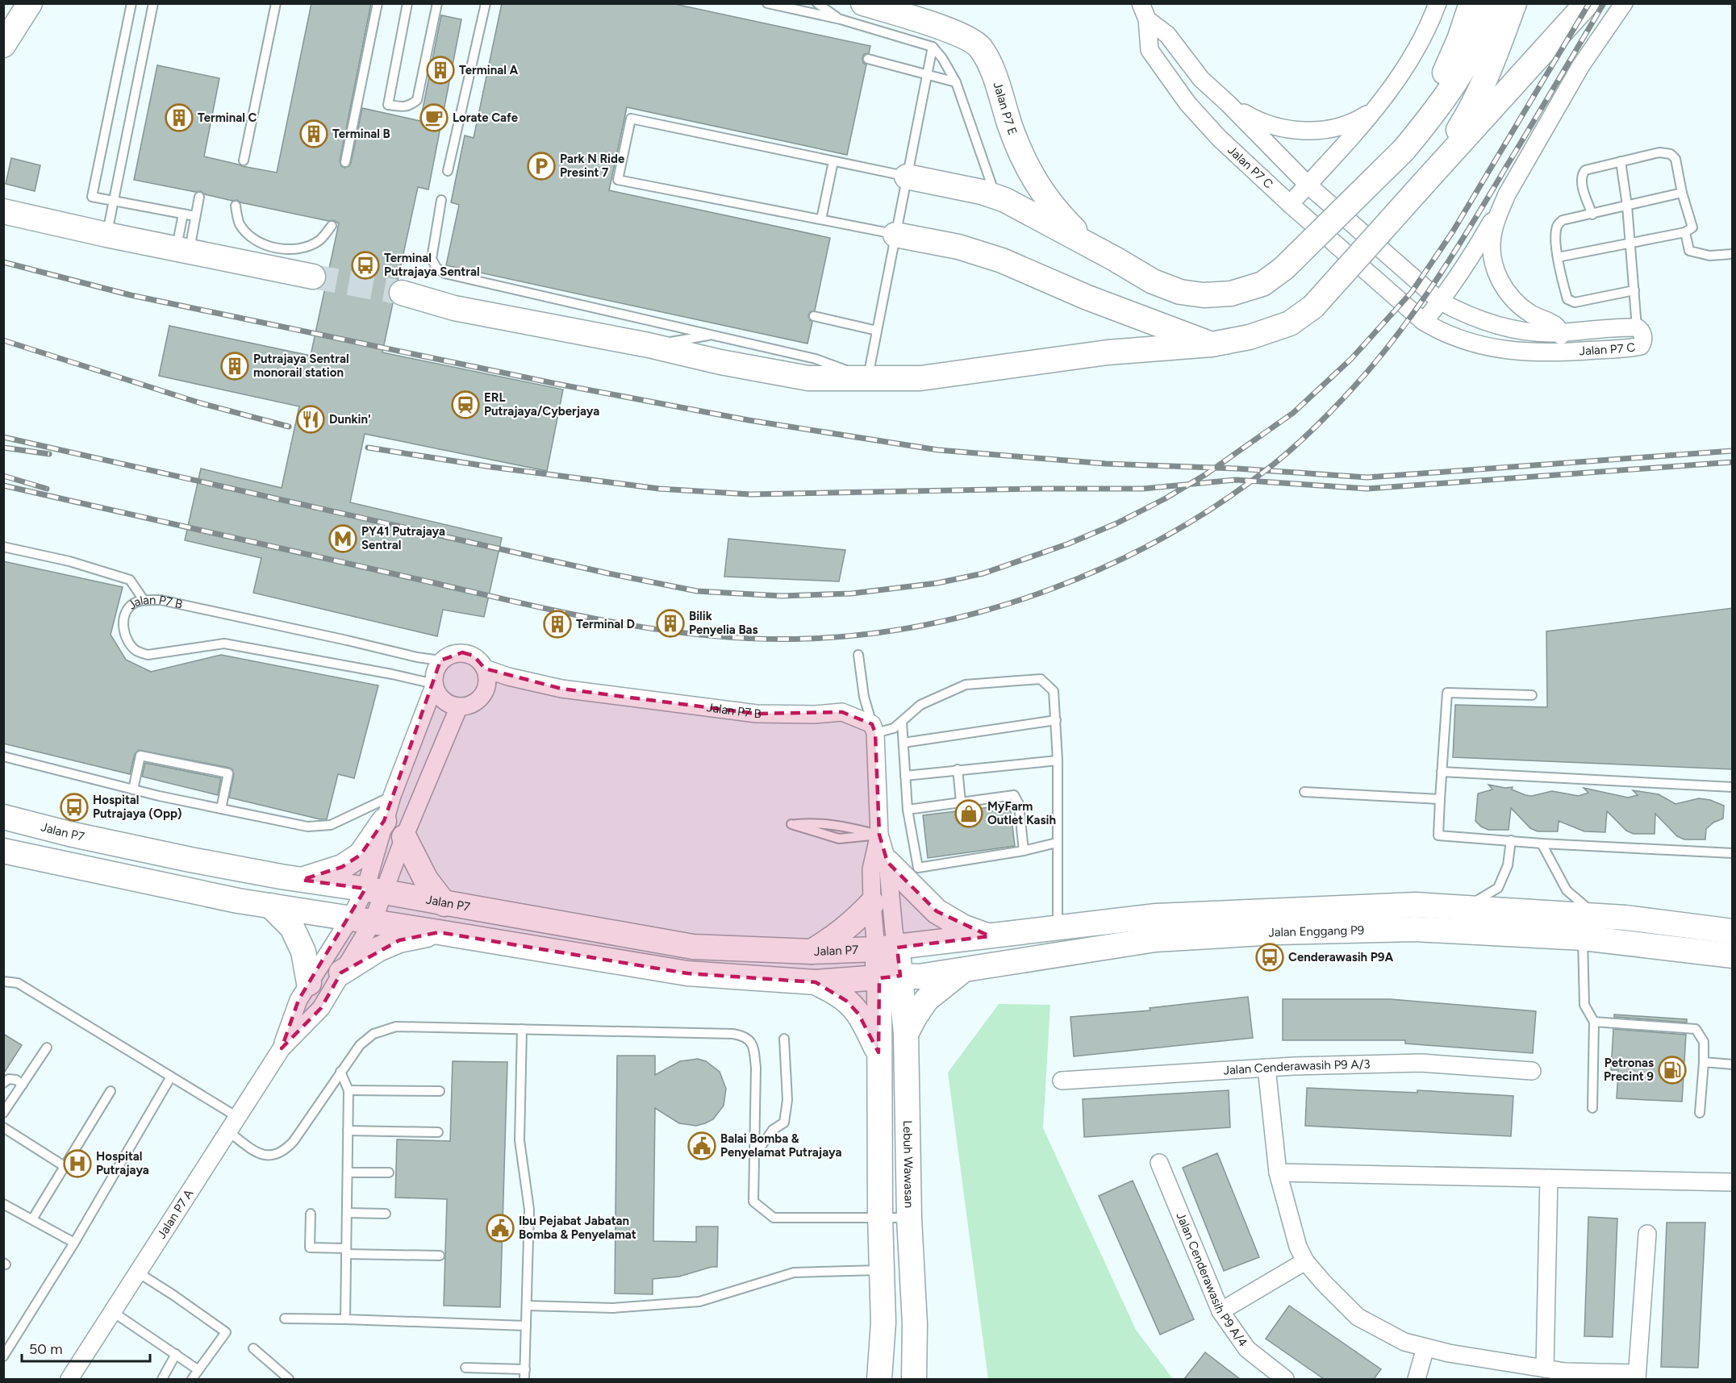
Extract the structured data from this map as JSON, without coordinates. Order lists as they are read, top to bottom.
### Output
{
  "streets": {
    "main road": [
      "Jalan P7 E",
      "Jalan P7",
      "Jalan Enggang P9",
      "Lebuh Wawasan"
    ],
    "street": [
      "Jalan P7 C",
      "Jalan P7 B",
      "Jalan Cenderawasih P9 A/3",
      "Jalan P7 A",
      "Jalan Cenderawasih P9 A/4"
    ]
  },
  "crossings": [
    ["Jalan P7", "Jalan Enggang P9"],
    ["Jalan P7", "Lebuh Wawasan"],
    ["Jalan Enggang P9", "Lebuh Wawasan"]
  ],
  "places": {
    "building": [
      "Terminal A",
      "Terminal C",
      "Terminal B",
      "Putrajaya Sentral monorail station",
      "Bilik Penyelia Bas",
      "Terminal D"
    ],
    "cafe": ["Lorate Cafe"],
    "parking": ["Park N Ride Presint 7"],
    "bus stop": ["Terminal Putrajaya Sentral", "Hospital Putrajaya (Opp)", "Cenderawasih P9A"],
    "station": ["ERL Putrajaya/Cyberjaya"],
    "restaurant": ["Dunkin'"],
    "metro station": ["PY41 Putrajaya Sentral"],
    "shop": ["MyFarm Outlet Kasih"],
    "fuel station": ["Petronas Precint 9"],
    "public building": ["Balai Bomba & Penyelamat Putrajaya", "Ibu Pejabat Jabatan Bomba & Penyelamat"],
    "hospital": ["Hospital Putrajaya"]
  },
  "scale_bar": "50 m"
}
